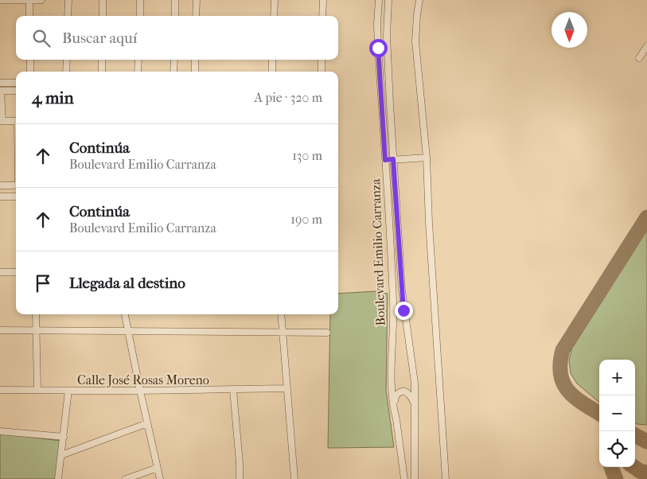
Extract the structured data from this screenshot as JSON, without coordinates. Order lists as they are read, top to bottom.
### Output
{
  "streets": {
    "street": ["Boulevard Emilio Carranza", "Calle José Rosas Moreno"]
  },
  "north": "bottom",
  "page": {
    "search": "Buscar aquí",
    "heading": ["4 min", "A pie · 320 m"],
    "list": [
      ["Continúa", "Boulevard Emilio Carranza", "130 m"],
      ["Continúa", "Boulevard Emilio Carranza", "190 m"],
      "Llegada al destino"
    ],
    "map_buttons": ["+", "−"]
  }
}
